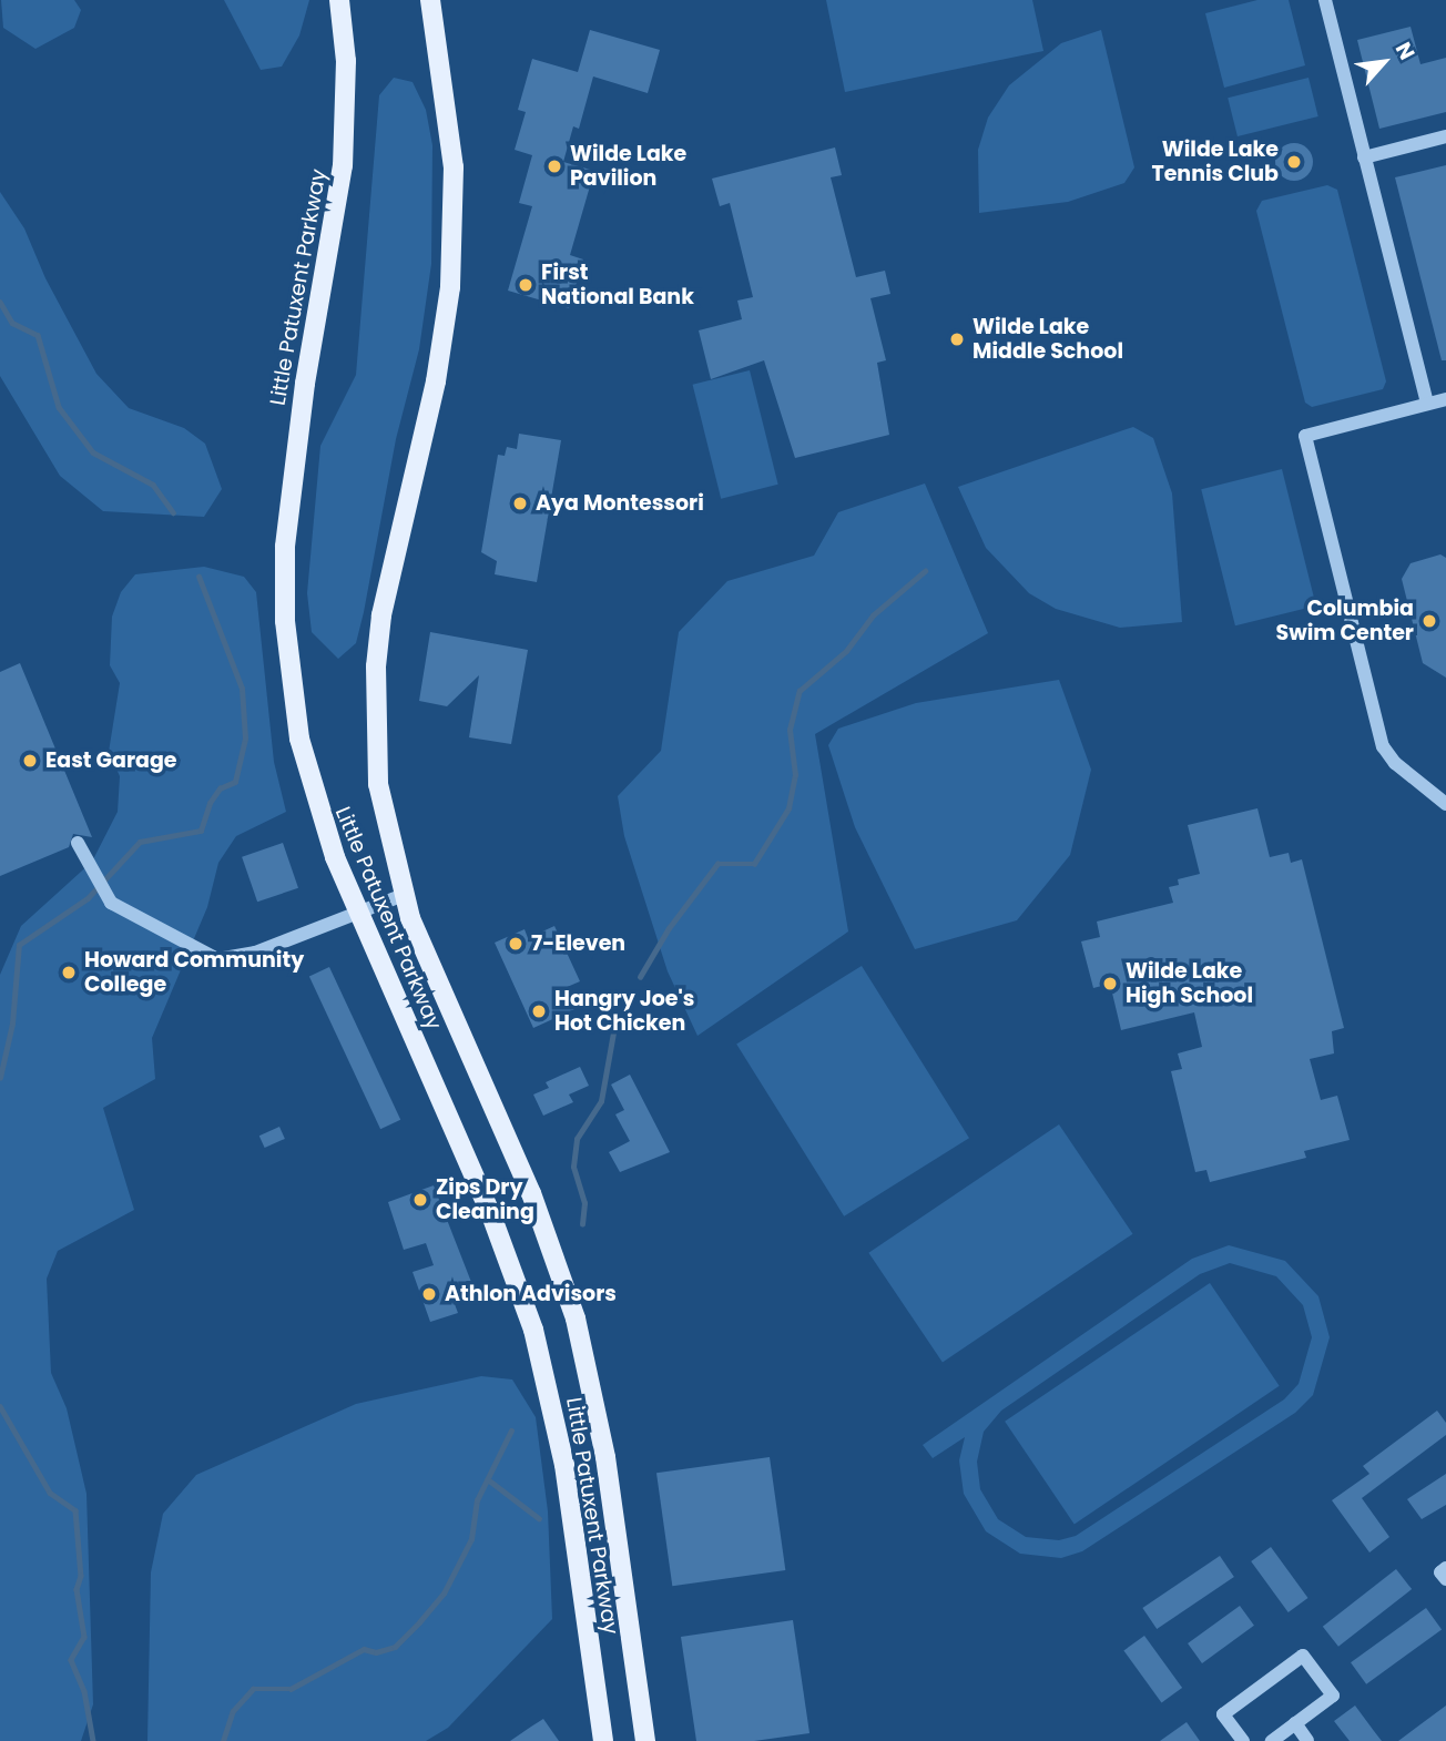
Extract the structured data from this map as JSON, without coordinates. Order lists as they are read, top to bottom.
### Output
{
  "streets": {
    "main road": ["Little Patuxent Parkway"]
  },
  "places": [
    "Wilde Lake Tennis Club",
    "Wilde Lake Pavilion",
    "First National Bank",
    "Wilde Lake Middle School",
    "Aya Montessori",
    "Columbia Swim Center",
    "East Garage",
    "7-Eleven",
    "Howard Community College",
    "Wilde Lake High School",
    "Hangry Joe's Hot Chicken",
    "Zips Dry Cleaning",
    "Athlon Advisors"
  ],
  "north": "top right"
}
